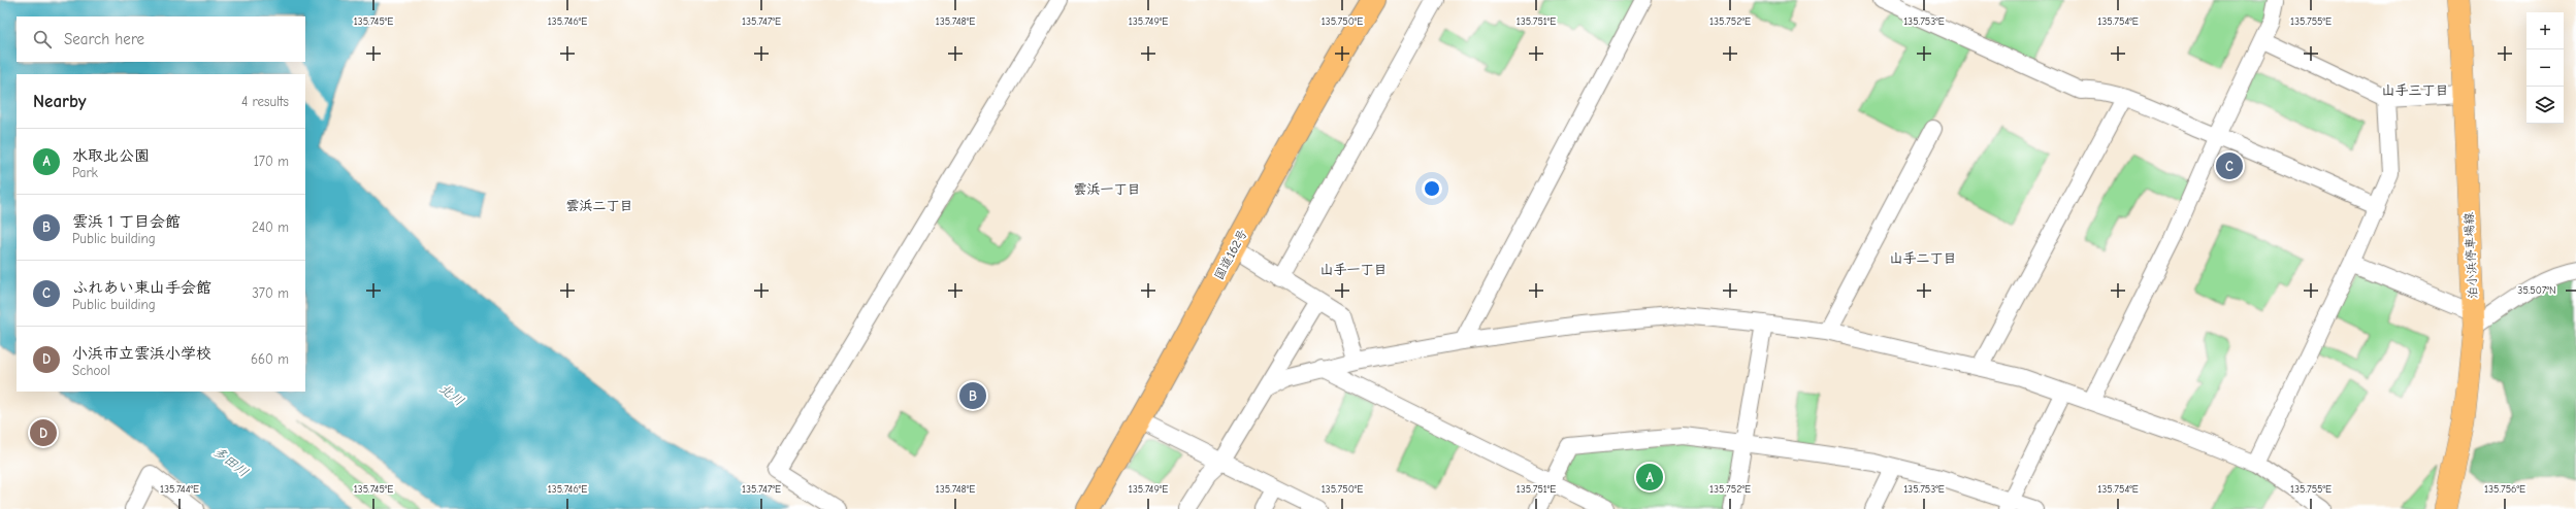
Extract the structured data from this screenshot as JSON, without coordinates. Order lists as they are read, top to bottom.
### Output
{
  "streets": {
    "highway": ["国道162号"],
    "main road": ["泊小浜停車場線"]
  },
  "districts": [
    "山手三丁目",
    "雲浜一丁目",
    "雲浜二丁目",
    "山手二丁目",
    "山手一丁目"
  ],
  "water": ["北川", "多田川"],
  "page": {
    "map_buttons": ["+", "−"],
    "search": "Search here",
    "heading": ["Nearby", "4 results"],
    "list": [
      {
        "mark": "A",
        "name": "水取北公園",
        "note": "Park",
        "value": "170 m"
      },
      {
        "mark": "B",
        "name": "雲浜１丁目会館",
        "note": "Public building",
        "value": "240 m"
      },
      {
        "mark": "C",
        "name": "ふれあい東山手会館",
        "note": "Public building",
        "value": "370 m"
      },
      {
        "mark": "D",
        "name": "小浜市立雲浜小学校",
        "note": "School",
        "value": "660 m"
      }
    ],
    "pins": [
      "C",
      "B",
      "D",
      "A"
    ]
  },
  "coordinates": [
    "135.745°E",
    "135.746°E",
    "135.747°E",
    "135.748°E",
    "135.749°E",
    "135.750°E",
    "135.751°E",
    "135.752°E",
    "135.753°E",
    "135.754°E",
    "135.755°E",
    "35.507°N",
    "135.744°E",
    "135.756°E"
  ]
}
